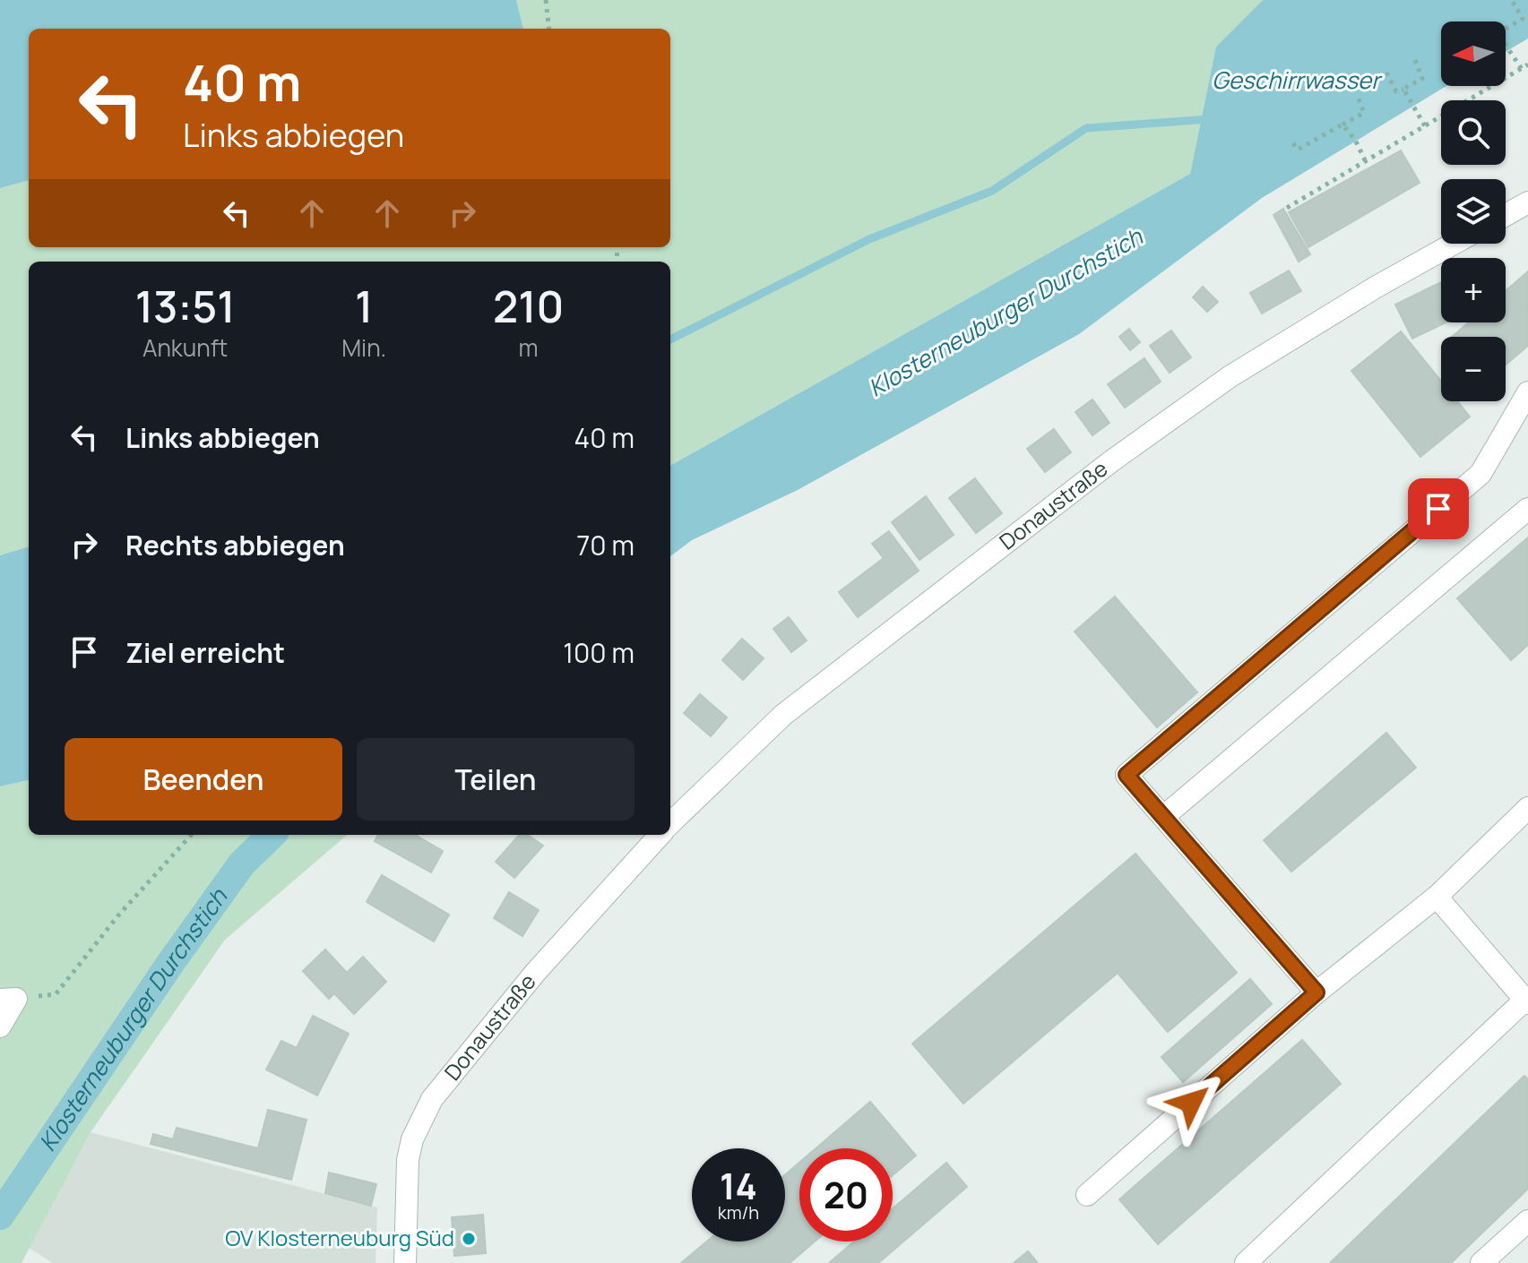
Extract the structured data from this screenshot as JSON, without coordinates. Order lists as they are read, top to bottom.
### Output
{
  "streets": {
    "street": ["Donaustraße"]
  },
  "water": ["Geschirrwasser", "Klosterneuburger Durchstich"],
  "places": ["OV Klosterneuburg Süd"],
  "north": "left",
  "page": {
    "map_buttons": ["+", "−"],
    "turn": ["40 m", "Links abbiegen"],
    "eta": [
      "13:51",
      "Ankunft",
      "1",
      "Min.",
      "210",
      "m"
    ],
    "list": [
      {
        "name": "Links abbiegen",
        "value": "40 m"
      },
      {
        "name": "Rechts abbiegen",
        "value": "70 m"
      },
      {
        "name": "Ziel erreicht",
        "value": "100 m"
      }
    ],
    "buttons": ["Beenden", "Teilen"],
    "speed": "14 km/h",
    "limit": "20"
  }
}
